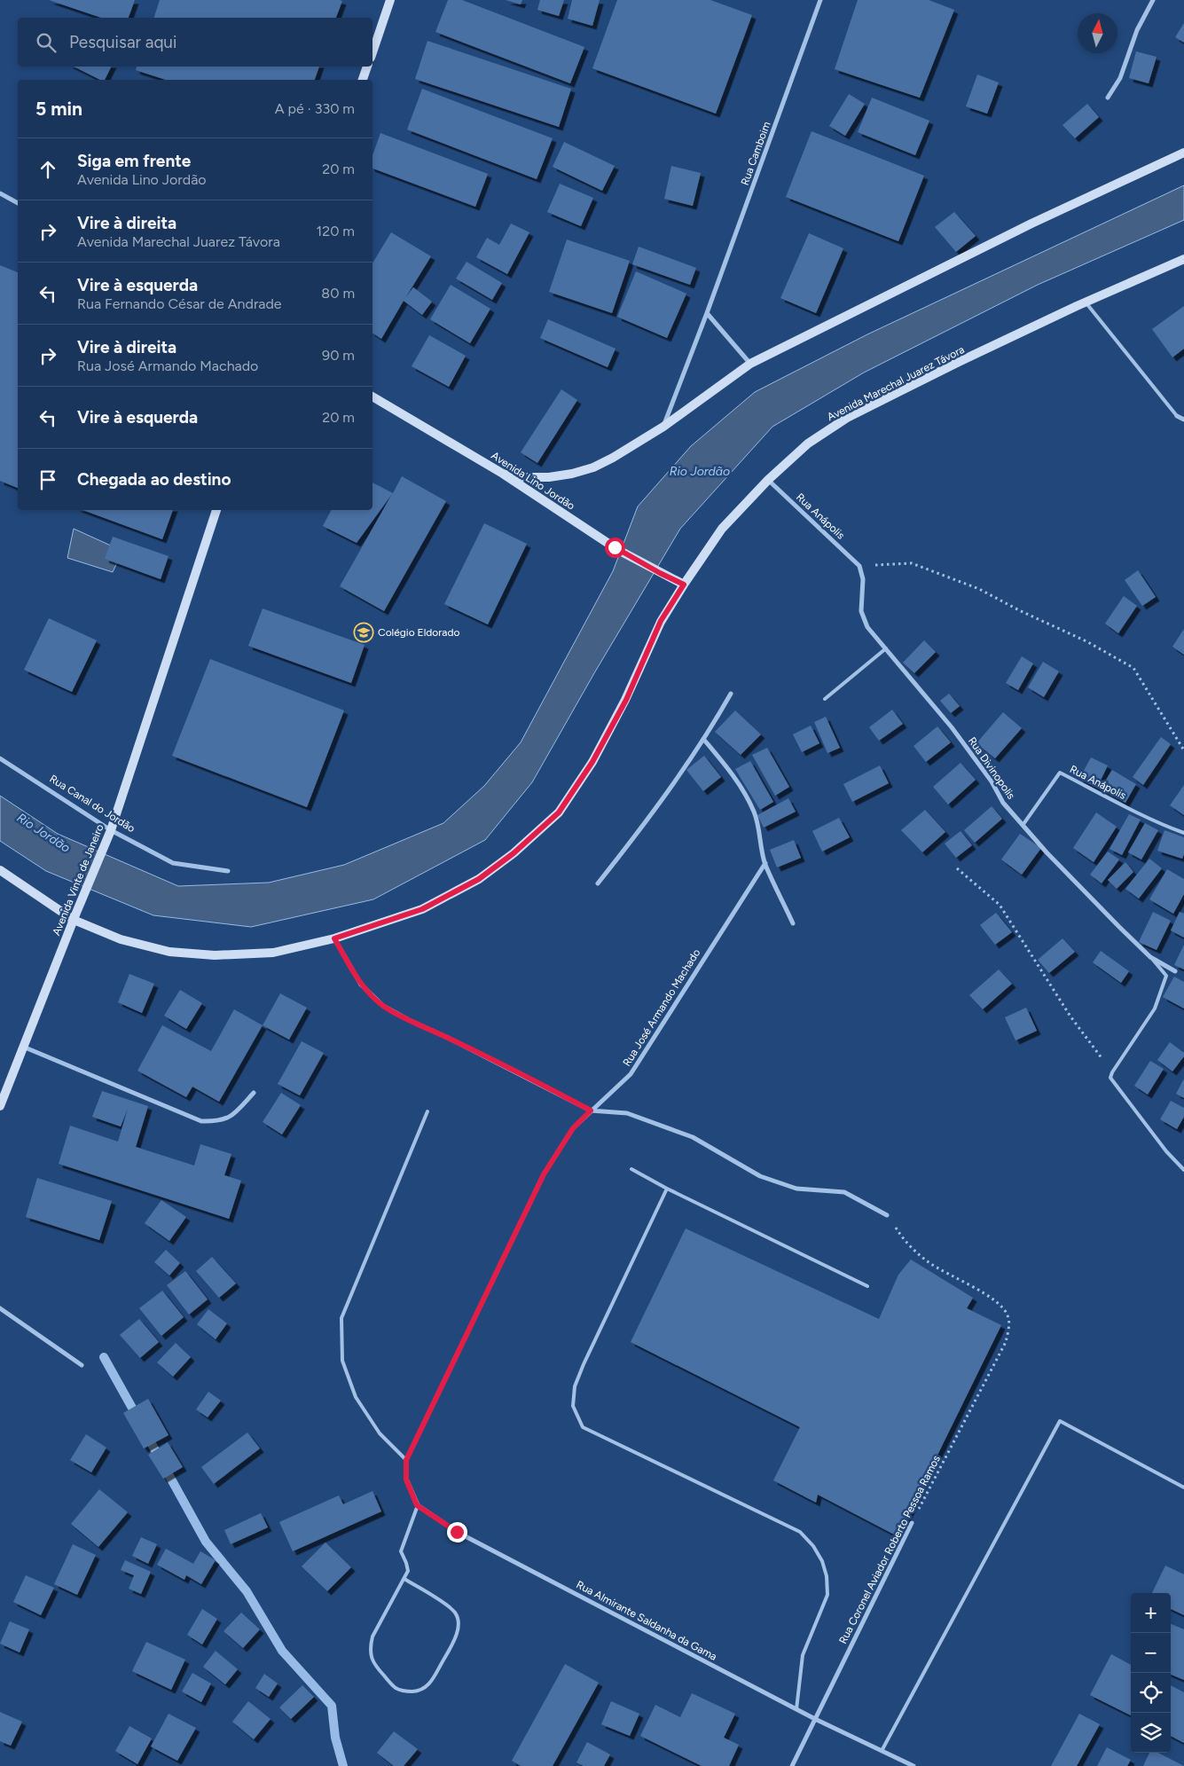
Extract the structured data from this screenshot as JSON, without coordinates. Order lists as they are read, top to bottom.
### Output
{
  "streets": {
    "main road": ["Avenida Marechal Juarez Távora", "Avenida Lino Jordão", "Avenida Vinte de Janeiro"],
    "street": [
      "Rua Camboim",
      "Rua Anápolis",
      "Rua Divinopolis",
      "Rua Canal do Jordão",
      "Rua José Armando Machado",
      "Rua Coronel Aviador Roberto Pessoa Ramos",
      "Rua Almirante Saldanha da Gama"
    ]
  },
  "crossings": [
    ["Avenida Marechal Juarez Távora", "Avenida Lino Jordão"],
    ["Avenida Marechal Juarez Távora", "Rua Anápolis"],
    ["Avenida Marechal Juarez Távora", "Avenida Vinte de Janeiro"],
    ["Rua Anápolis", "Rua Divinopolis"],
    ["Rua Canal do Jordão", "Avenida Vinte de Janeiro"],
    ["Rua Coronel Aviador Roberto Pessoa Ramos", "Rua Almirante Saldanha da Gama"]
  ],
  "water": ["Rio Jordão"],
  "places": {
    "school or university": ["Colégio Eldorado"]
  },
  "north": "top",
  "page": {
    "search": "Pesquisar aqui",
    "heading": ["5 min", "A pé · 330 m"],
    "list": [
      ["Siga em frente", "Avenida Lino Jordão", "20 m"],
      ["Vire à direita", "Avenida Marechal Juarez Távora", "120 m"],
      ["Vire à esquerda", "Rua Fernando César de Andrade", "80 m"],
      ["Vire à direita", "Rua José Armando Machado", "90 m"],
      ["Vire à esquerda", "20 m"],
      "Chegada ao destino"
    ],
    "map_buttons": ["+", "−"]
  }
}
